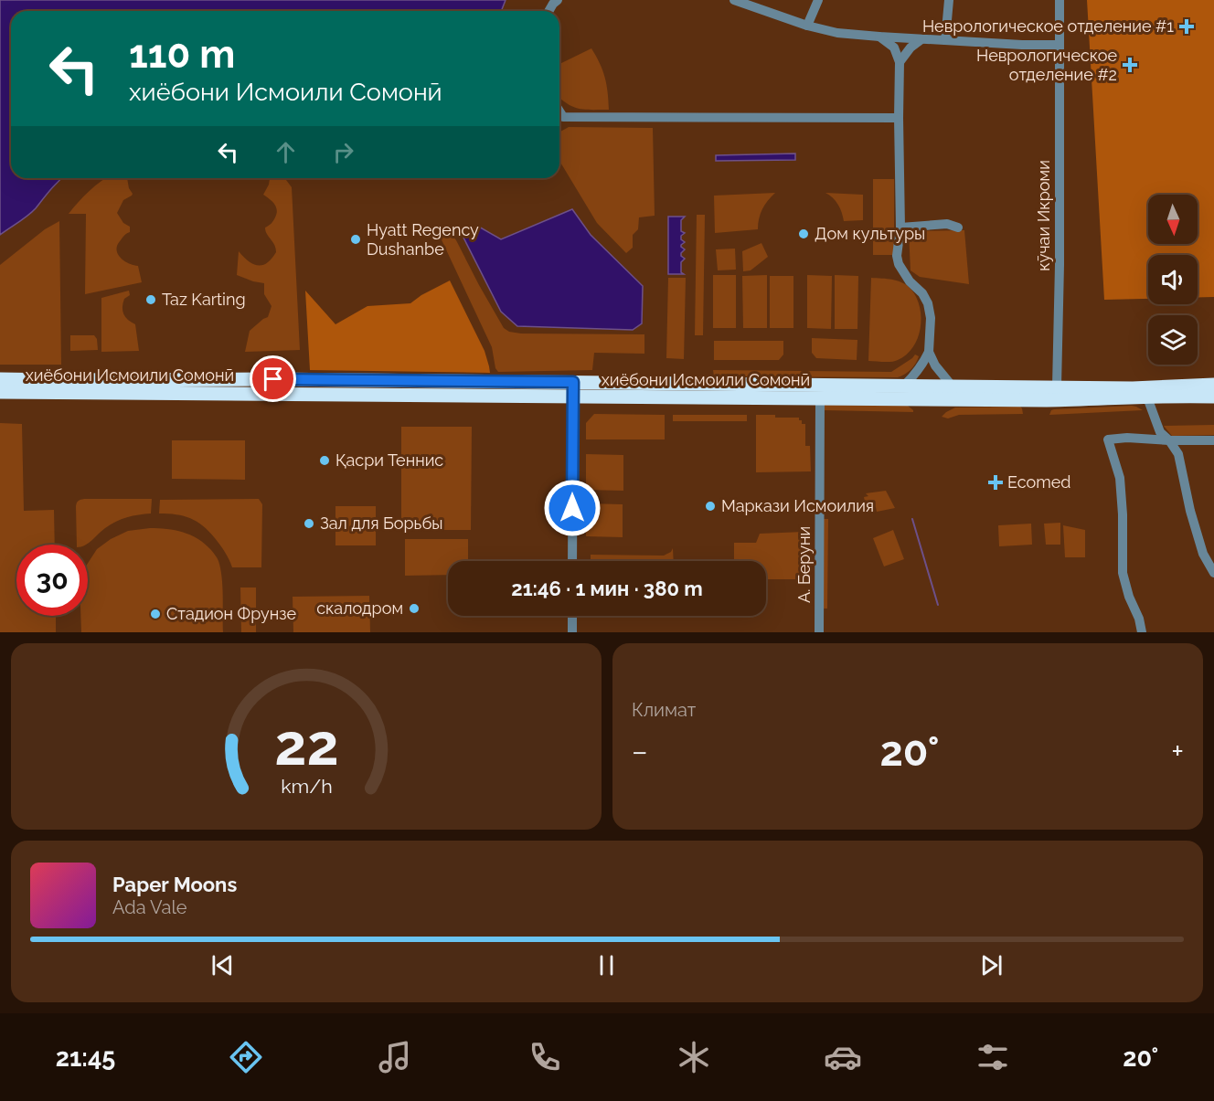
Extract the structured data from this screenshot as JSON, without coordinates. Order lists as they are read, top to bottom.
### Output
{
  "streets": {
    "highway": ["хиёбони Исмоили Сомонӣ"],
    "street": ["кӯчаи Икроми", "А. Беруни"]
  },
  "crossings": [
    ["кӯчаи Икроми", "хиёбони Исмоили Сомонӣ"],
    ["хиёбони Исмоили Сомонӣ", "А. Беруни"]
  ],
  "places": {
    "health": ["Неврологическое отделение #1", "Неврологическое отделение #2", "Ecomed"],
    "other": [
      "Дом культуры",
      "Hyatt Regency Dushanbe",
      "Taz Karting",
      "Қасри Теннис",
      "Маркази Исмоилия",
      "Зал для Борьбы",
      "скалодром",
      "Стадион Фрунзе"
    ]
  },
  "north": "bottom",
  "page": {
    "turn": ["110 m", "хиёбони Исмоили Сомонӣ"],
    "limit": "30",
    "trip": "21:46 · 1 мин · 380 m",
    "tile": "Климат",
    "heat": ["−", "20°", "+"],
    "song": ["Paper Moons", "Ada Vale"],
    "tabs": ["21:45", "20°"],
    "gauge": ["22", "km/h"]
  }
}
